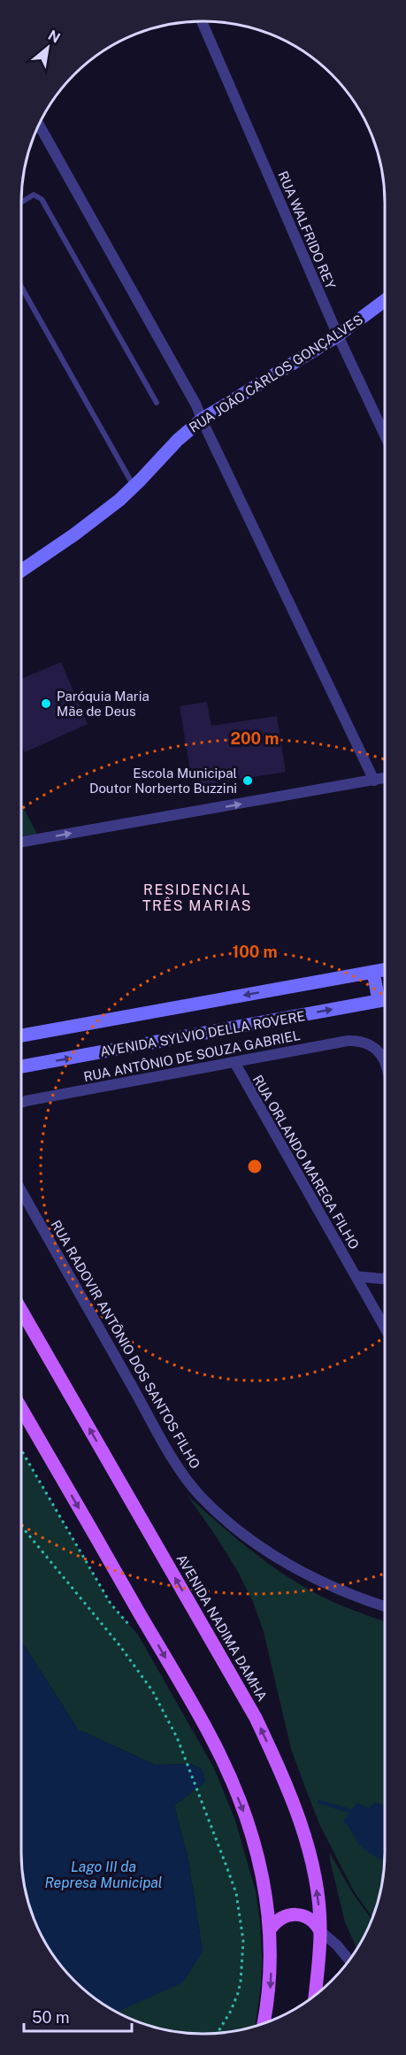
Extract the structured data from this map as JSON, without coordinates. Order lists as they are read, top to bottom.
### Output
{
  "streets": {
    "main road": ["RUA JOÃO CARLOS GONÇALVES", "AVENIDA SYLVIO DELLA ROVERE", "AVENIDA NADIMA DAMHA"],
    "street": [
      "RUA WALFRIDO REY",
      "RUA ANTÔNIO DE SOUZA GABRIEL",
      "RUA ORLANDO MAREGA FILHO",
      "RUA RADOVIR ANTÔNIO DOS SANTOS FILHO"
    ]
  },
  "crossings": [
    ["RUA WALFRIDO REY", "RUA JOÃO CARLOS GONÇALVES"],
    ["RUA ANTÔNIO DE SOUZA GABRIEL", "RUA ORLANDO MAREGA FILHO"]
  ],
  "districts": ["RESIDENCIAL TRÊS MARIAS"],
  "water": ["Lago III da Represa Municipal"],
  "places": ["Paróquia Maria Mãe de Deus", "Escola Municipal Doutor Norberto Buzzini"],
  "scale_bar": "50 m",
  "north": "top right",
  "rings": ["200 m", "100 m"]
}
